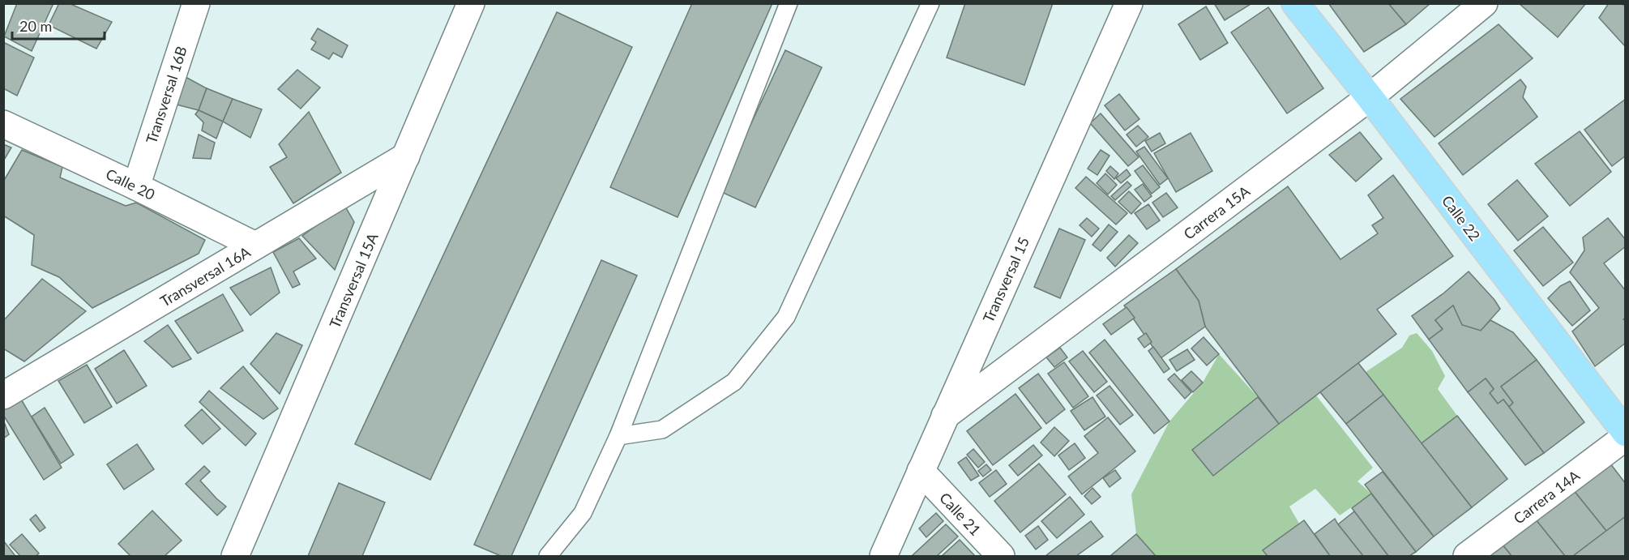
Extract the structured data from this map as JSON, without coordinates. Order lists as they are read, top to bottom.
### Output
{
  "streets": {
    "main road": ["Calle 22"],
    "street": [
      "Transversal 16B",
      "Calle 20",
      "Carrera 15A",
      "Transversal 16A",
      "Transversal 15",
      "Transversal 15A",
      "Carrera 14A",
      "Calle 21"
    ]
  },
  "crossings": [
    ["Transversal 16B", "Calle 20"],
    ["Calle 20", "Transversal 16A"],
    ["Carrera 15A", "Calle 22"],
    ["Carrera 15A", "Transversal 15"],
    ["Transversal 16A", "Transversal 15A"],
    ["Transversal 15", "Calle 21"]
  ],
  "scale_bar": "20 m"
}
